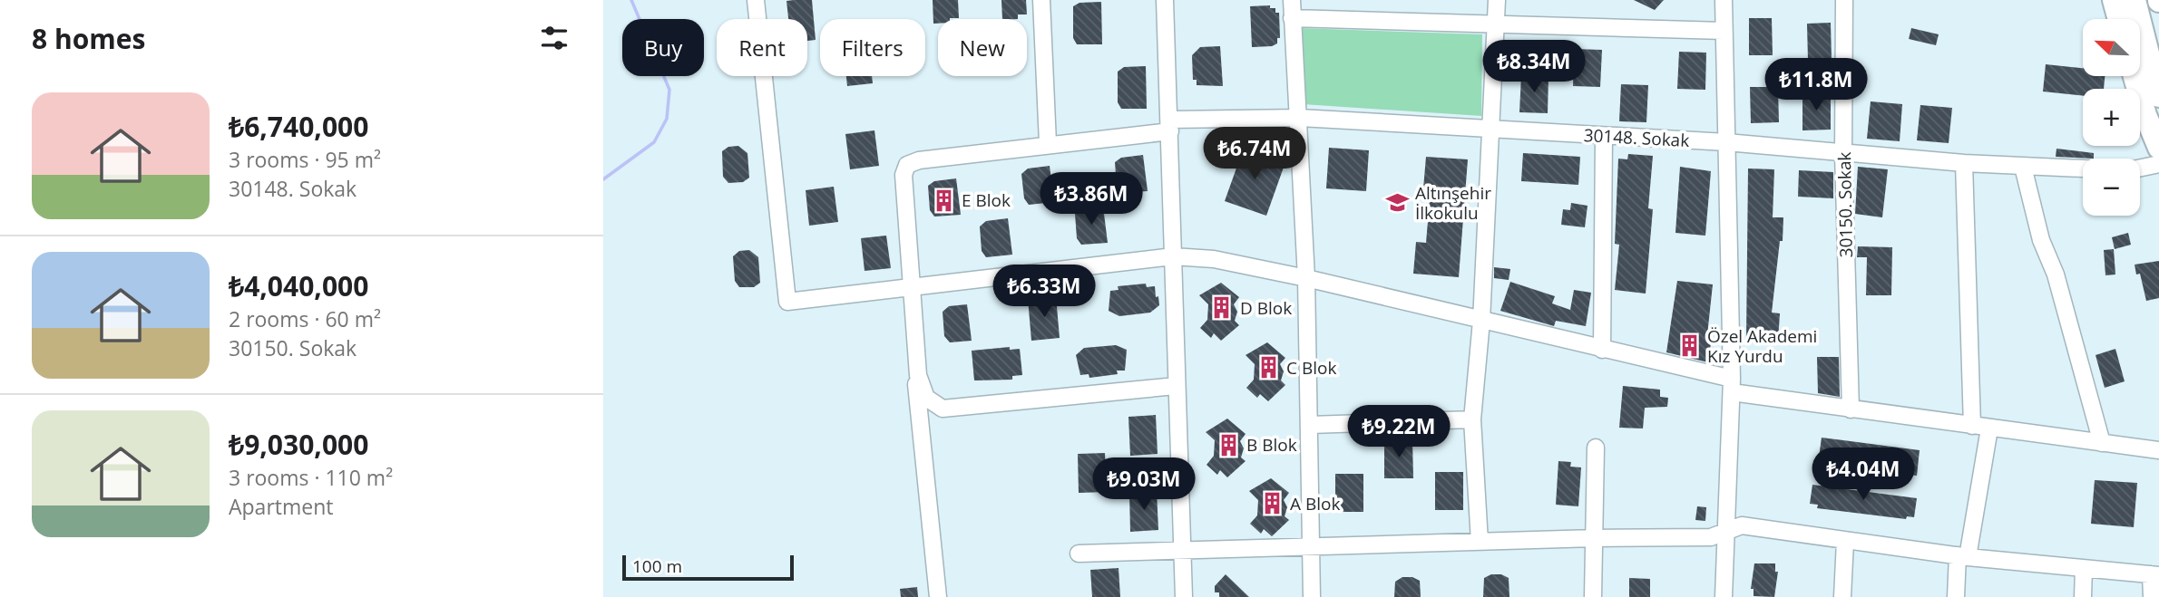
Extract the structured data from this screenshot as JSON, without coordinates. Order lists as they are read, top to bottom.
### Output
{
  "streets": {
    "street": ["30148. Sokak", "30150. Sokak"]
  },
  "crossings": [
    ["30148. Sokak", "30150. Sokak"]
  ],
  "places": {
    "building": [
      "E Blok",
      "D Blok",
      "Özel Akademi Kız Yurdu",
      "C Blok",
      "B Blok",
      "A Blok"
    ],
    "school or university": ["Altınşehir İlkokulu"]
  },
  "scale_bar": "100 m",
  "north": "top left",
  "page": {
    "heading": "8 homes",
    "map_buttons": ["+", "−"],
    "chip": [
      "Buy",
      "Rent",
      "Filters",
      "New"
    ],
    "price": [
      "₺8.34M",
      "₺11.8M",
      "₺6.74M",
      "₺3.86M",
      "₺6.33M",
      "₺9.22M",
      "₺4.04M",
      "₺9.03M"
    ],
    "list": [
      {
        "name": "₺6,740,000",
        "note": "3 rooms · 95 m² · 30148. Sokak"
      },
      {
        "name": "₺4,040,000",
        "note": "2 rooms · 60 m² · 30150. Sokak"
      },
      {
        "name": "₺9,030,000",
        "note": "3 rooms · 110 m² · Apartment"
      }
    ],
    "scale": "100 m"
  }
}
